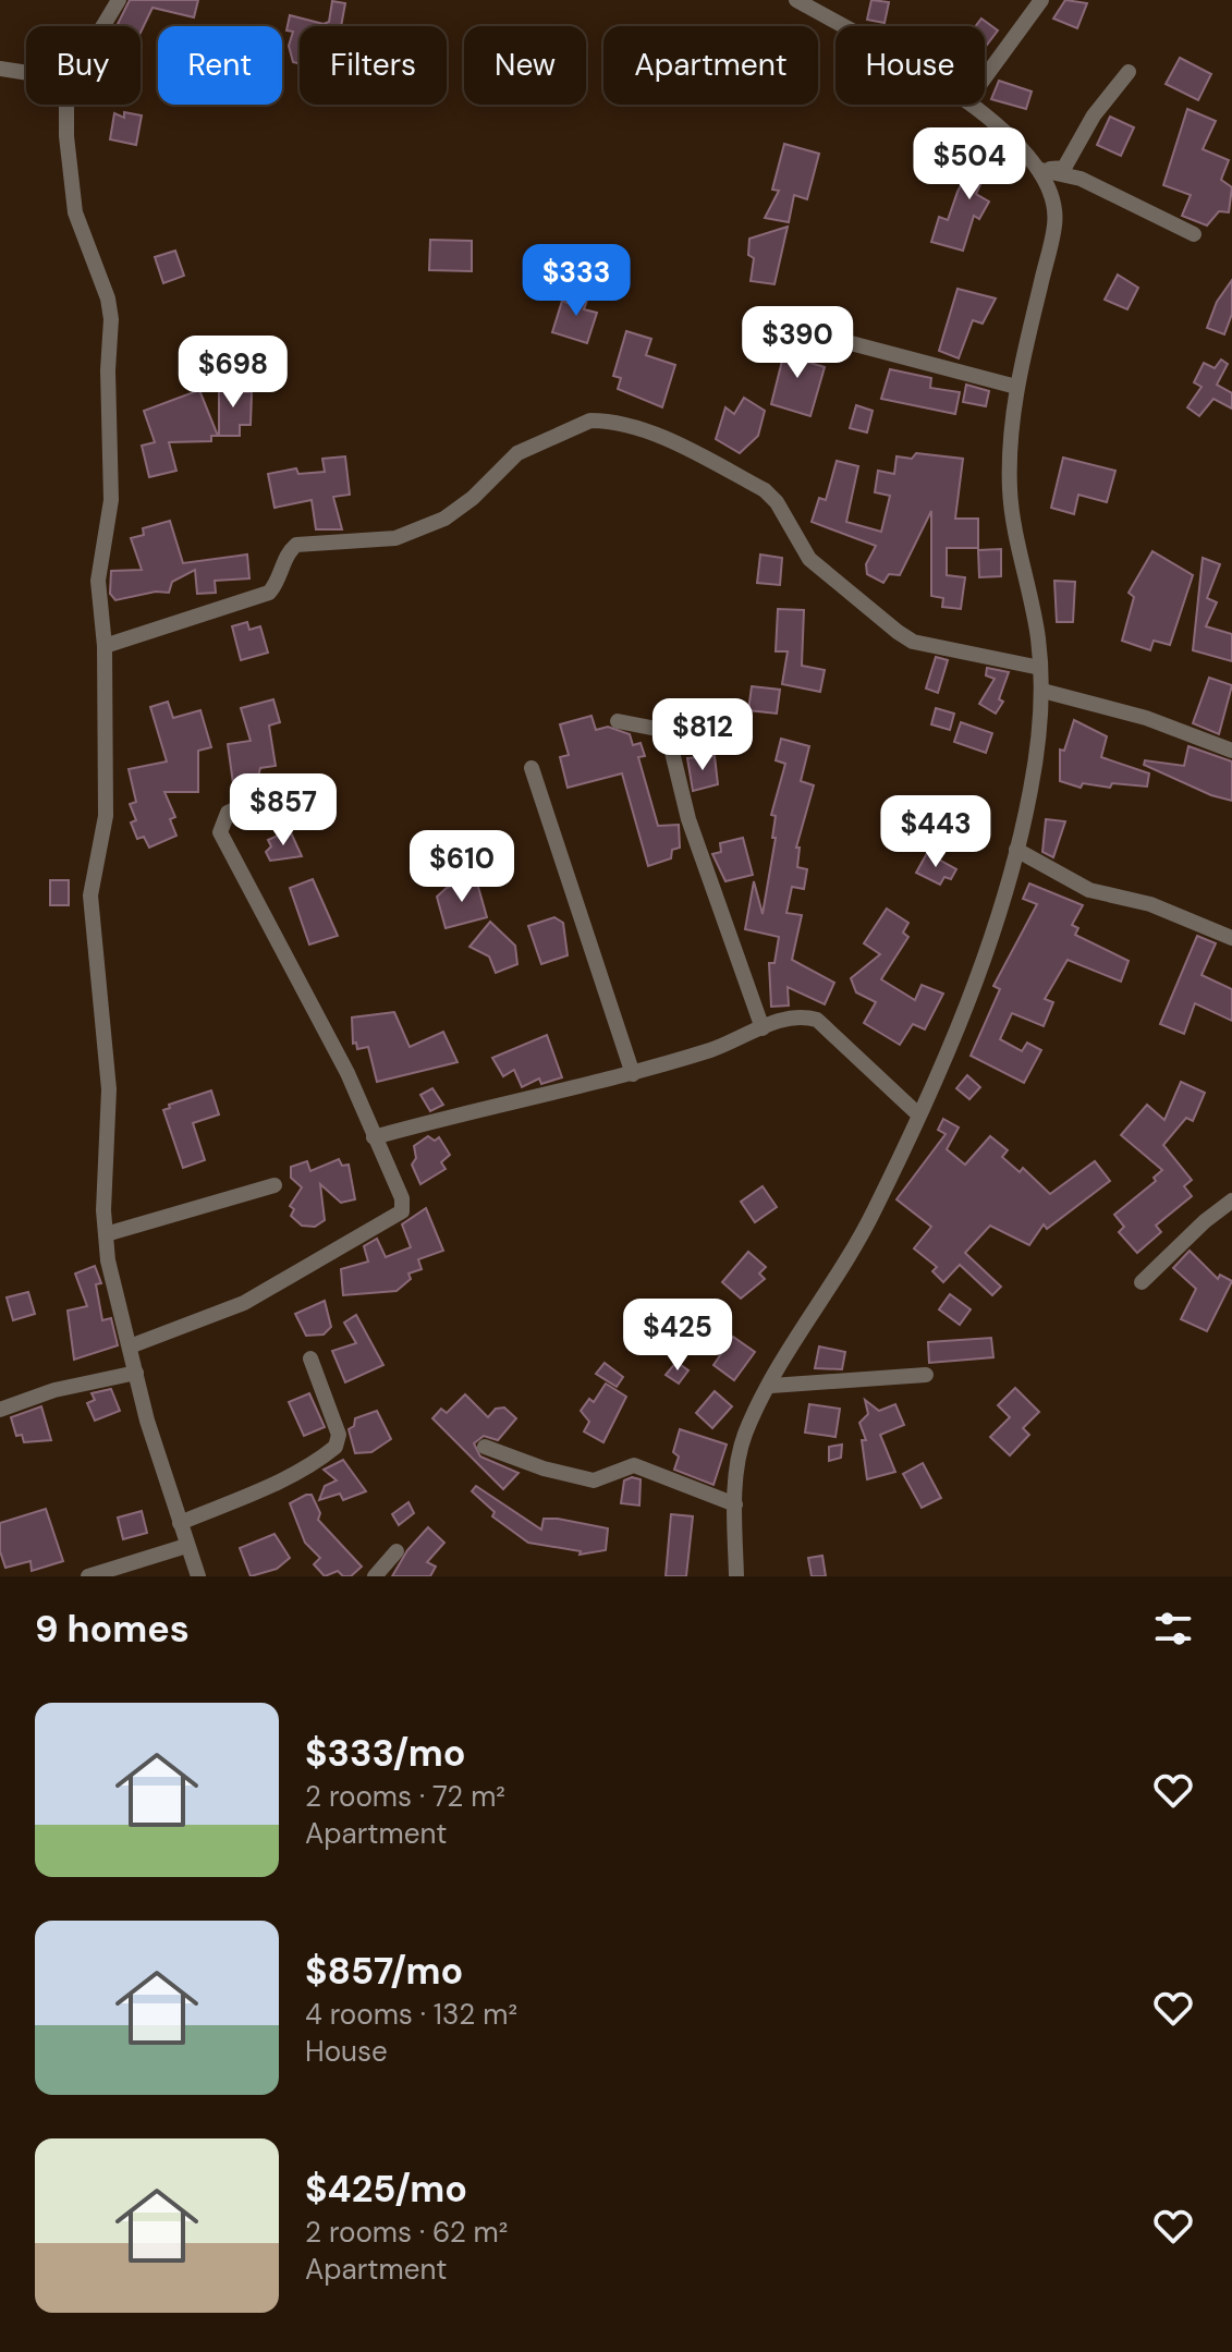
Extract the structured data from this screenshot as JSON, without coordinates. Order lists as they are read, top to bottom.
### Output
{
  "page": {
    "chip": [
      "Buy",
      "Rent",
      "Filters",
      "New",
      "Apartment",
      "House"
    ],
    "price": [
      "$504",
      "$333",
      "$390",
      "$698",
      "$812",
      "$857",
      "$443",
      "$610",
      "$425"
    ],
    "heading": "9 homes",
    "list": [
      {
        "name": "$333/mo",
        "note": "2 rooms · 72 m² · Apartment"
      },
      {
        "name": "$857/mo",
        "note": "4 rooms · 132 m² · House"
      },
      {
        "name": "$425/mo",
        "note": "2 rooms · 62 m² · Apartment"
      }
    ]
  }
}
